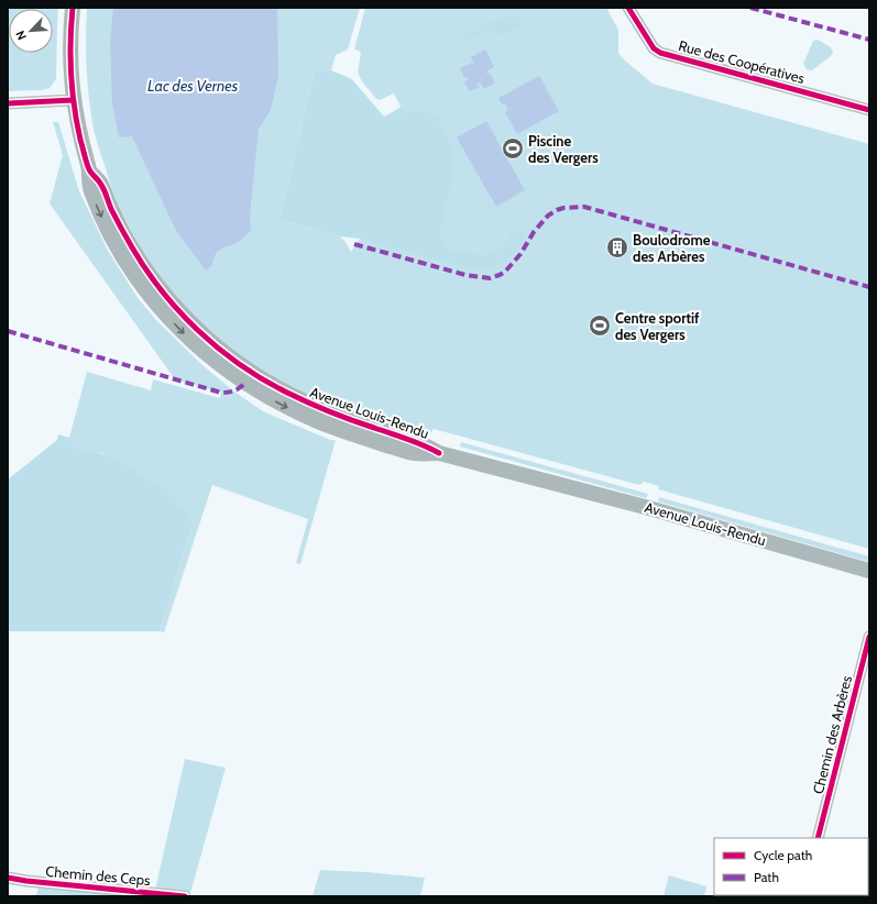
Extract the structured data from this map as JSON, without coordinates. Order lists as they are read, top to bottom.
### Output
{
  "streets": {
    "main road": ["Avenue Louis-Rendu"],
    "street": ["Rue des Coopératives", "Chemin des Arbères", "Chemin des Ceps"]
  },
  "water": ["Lac des Vernes"],
  "places": {
    "sports": ["Piscine des Vergers", "Centre sportif des Vergers"],
    "building": ["Boulodrome des Arbères"]
  },
  "legend": ["Cycle path", "Path"],
  "north": "bottom left"
}
